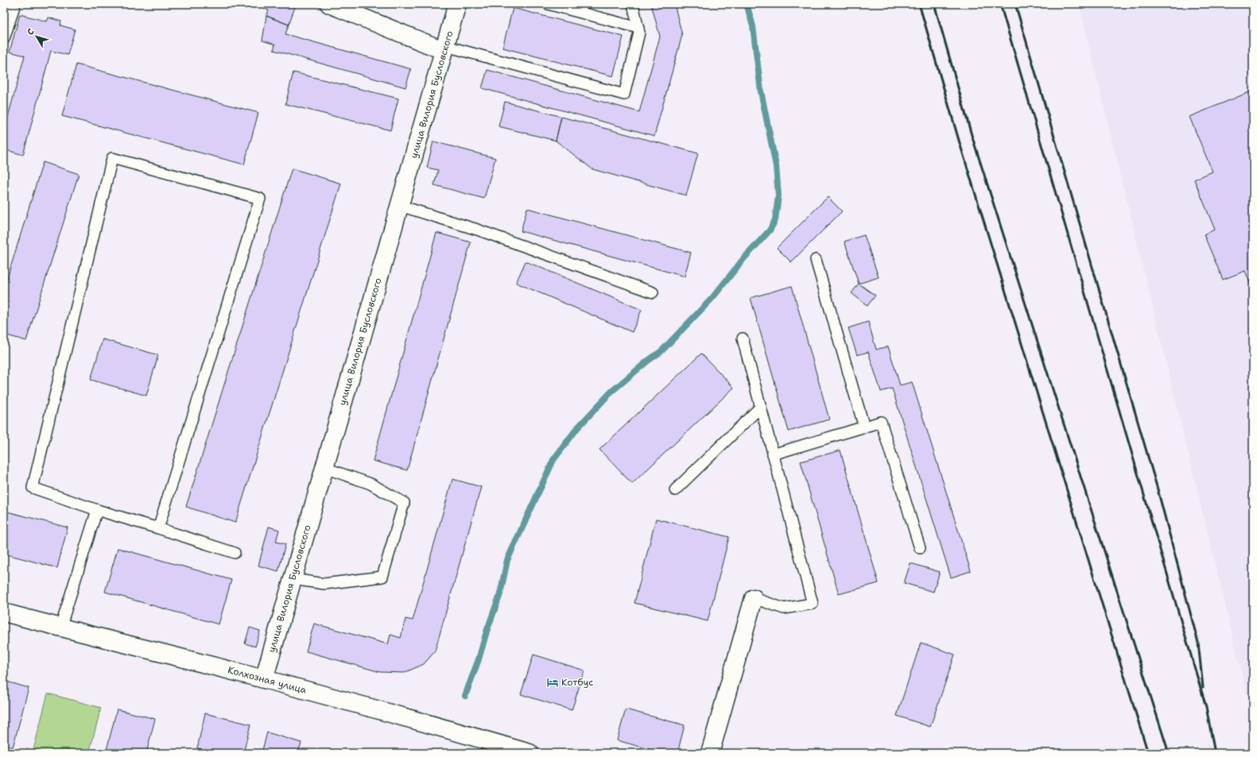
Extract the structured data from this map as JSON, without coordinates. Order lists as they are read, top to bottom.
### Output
{
  "streets": {
    "street": ["улица Вилория Бусловского", "Колхозная улица"]
  },
  "crossings": [
    ["улица Вилория Бусловского", "Колхозная улица"]
  ],
  "places": {
    "hotel": ["Котбус"]
  },
  "north": "top left"
}
